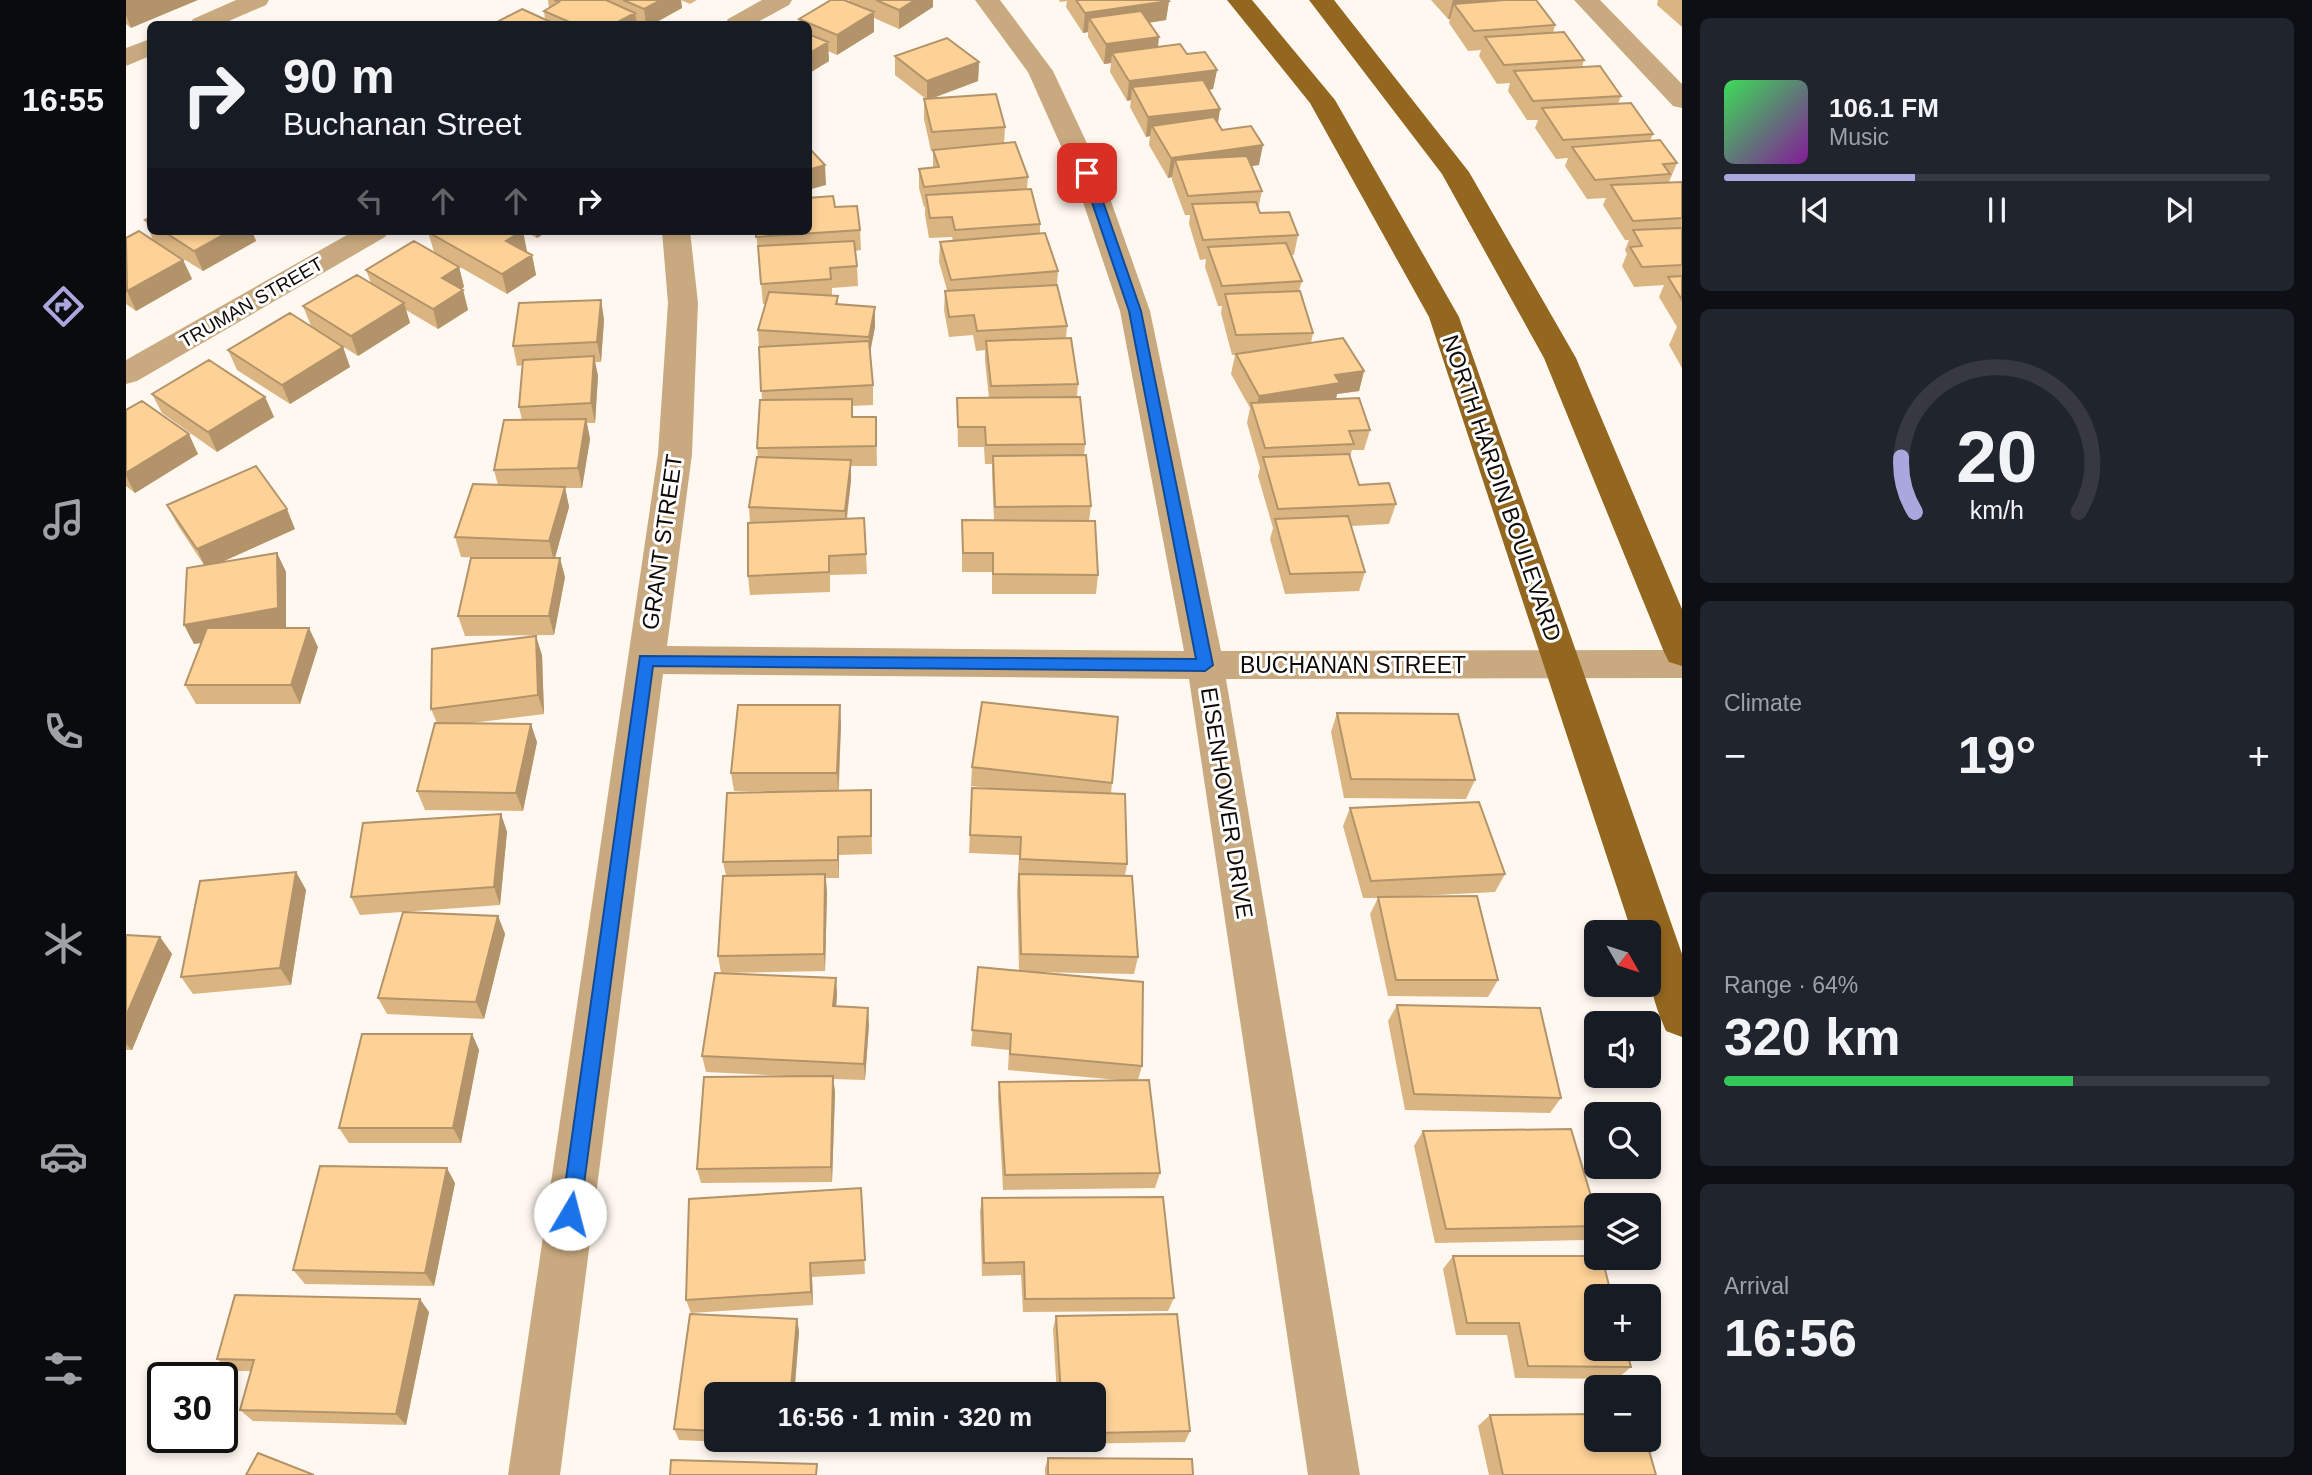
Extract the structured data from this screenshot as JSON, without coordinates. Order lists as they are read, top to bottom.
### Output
{
  "streets": {
    "main road": ["NORTH HARDIN BOULEVARD"],
    "street": [
      "TRUMAN STREET",
      "GRANT STREET",
      "BUCHANAN STREET",
      "EISENHOWER DRIVE"
    ]
  },
  "crossings": [
    ["NORTH HARDIN BOULEVARD", "BUCHANAN STREET"],
    ["GRANT STREET", "BUCHANAN STREET"],
    ["BUCHANAN STREET", "EISENHOWER DRIVE"]
  ],
  "north": "bottom right",
  "page": {
    "tabs": "16:55",
    "turn": ["90 m", "Buchanan Street"],
    "song": ["106.1 FM", "Music"],
    "tile": [
      "Climate",
      ["Range · 64%", "320 km"],
      ["Arrival", "16:56"]
    ],
    "heat": ["−", "19°", "+"],
    "map_buttons": ["+", "−"],
    "limit": "30",
    "trip": "16:56 · 1 min · 320 m",
    "gauge": ["20", "km/h"]
  }
}
